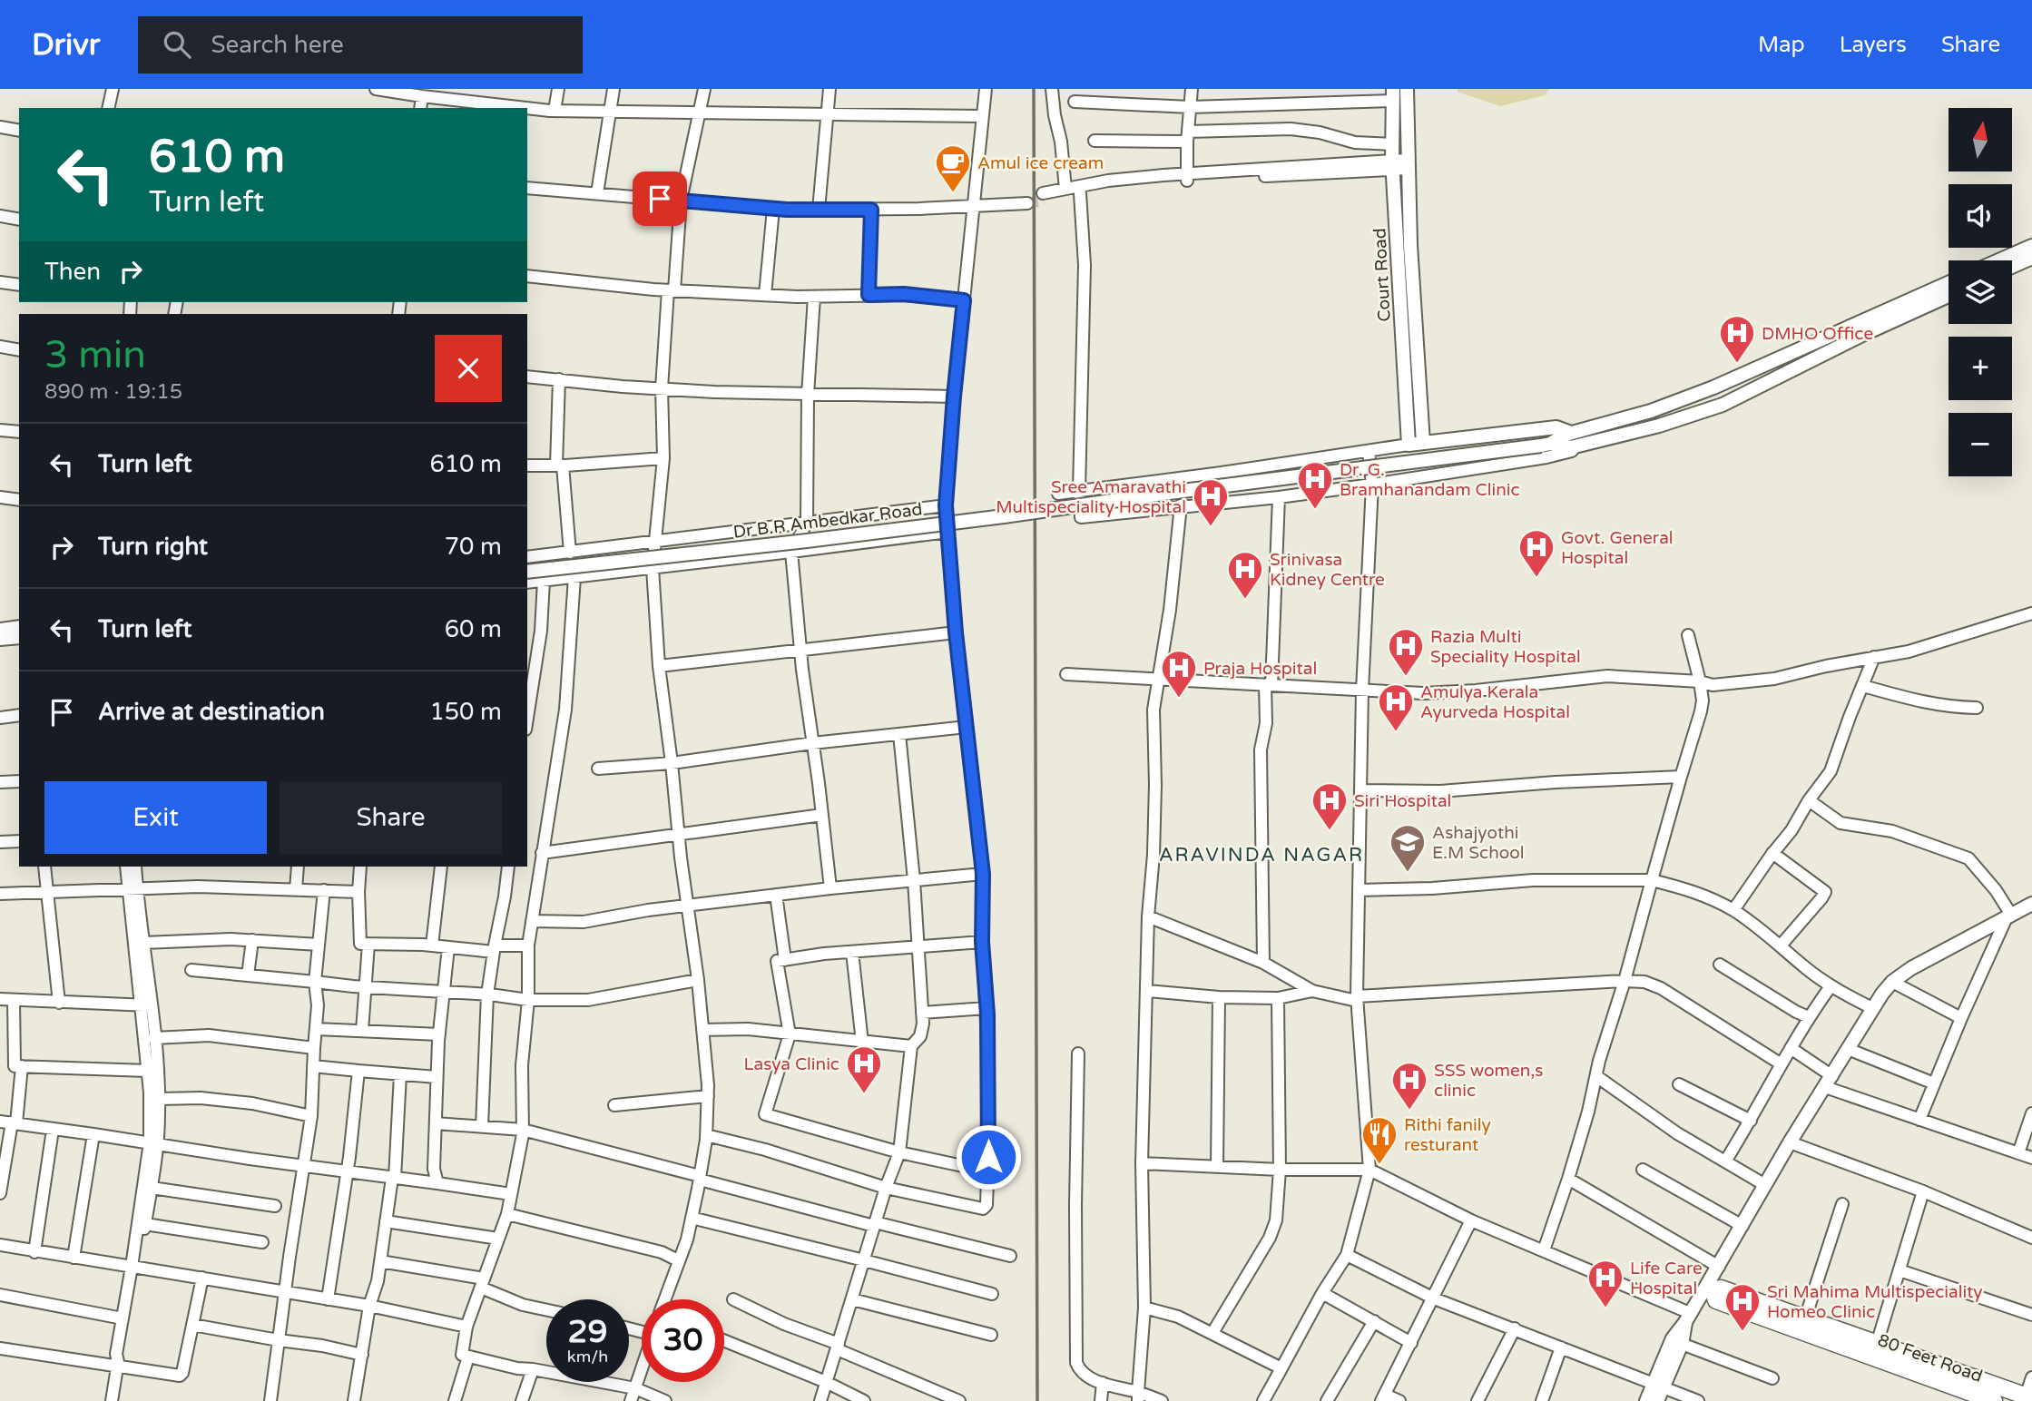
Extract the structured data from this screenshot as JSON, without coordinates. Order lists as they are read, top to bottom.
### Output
{
  "streets": {
    "main road": ["80 Feet Road"],
    "street": ["Court Road", "Dr B.R Ambedkar Road"]
  },
  "districts": ["ARAVINDA NAGAR"],
  "places": {
    "cafe": ["Amul ice cream"],
    "hospital": [
      "DMHO Office",
      "Dr. G. Bramhanandam Clinic",
      "Sree Amaravathi Multispeciality Hospital",
      "Govt. General Hospital",
      "Srinivasa Kidney Centre",
      "Razia Multi Speciality Hospital",
      "Praja Hospital",
      "Amulya Kerala Ayurveda Hospital",
      "Siri Hospital",
      "Lasya Clinic",
      "SSS women,s clinic",
      "Life Care Hospital",
      "Sri Mahima Multispeciality Homeo Clinic"
    ],
    "school or university": ["Ashajyothi E.M School"],
    "restaurant": ["Rithi fanily resturant"]
  },
  "north": "top",
  "page": {
    "header": "Drivr",
    "search": "Search here",
    "nav": ["Map", "Layers", "Share"],
    "map_buttons": ["+", "−"],
    "turn": ["610 m", "Turn left"],
    "then": "Then",
    "heading": ["3 min", "890 m · 19:15"],
    "list": [
      {
        "name": "Turn left",
        "value": "610 m"
      },
      {
        "name": "Turn right",
        "value": "70 m"
      },
      {
        "name": "Turn left",
        "value": "60 m"
      },
      {
        "name": "Arrive at destination",
        "value": "150 m"
      }
    ],
    "buttons": ["Exit", "Share"],
    "speed": "29 km/h",
    "limit": "30"
  }
}
